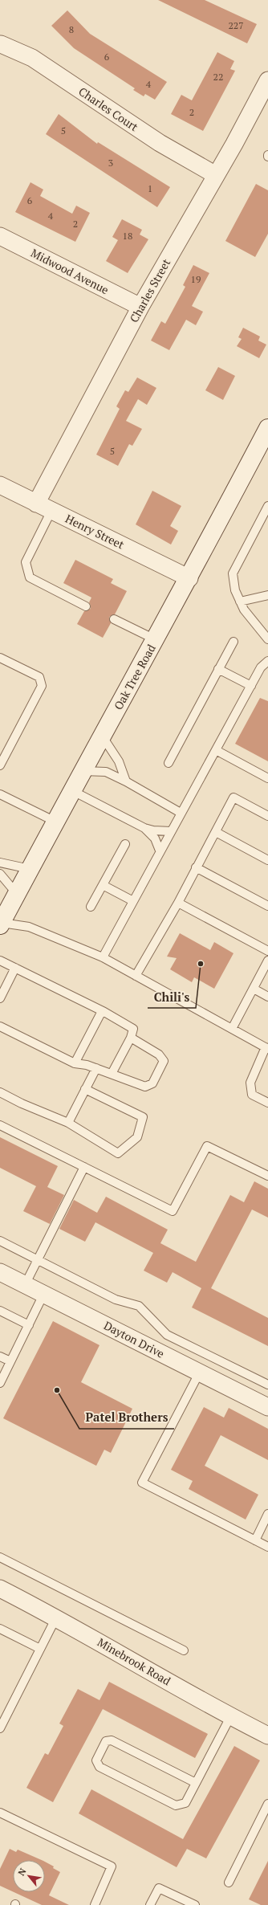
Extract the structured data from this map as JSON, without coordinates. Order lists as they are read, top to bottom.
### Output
{
  "streets": {
    "main road": ["Oak Tree Road"],
    "street": [
      "Charles Court",
      "Midwood Avenue",
      "Charles Street",
      "Henry Street",
      "Dayton Drive",
      "Minebrook Road"
    ]
  },
  "crossings": [
    ["Charles Court", "Charles Street"],
    ["Midwood Avenue", "Charles Street"],
    ["Charles Street", "Henry Street"],
    ["Henry Street", "Oak Tree Road"]
  ],
  "places": ["Chili's", "Patel Brothers"],
  "house_numbers": [
    "227",
    "8",
    "6",
    "22",
    "4",
    "2",
    "5",
    "3",
    "1",
    "6",
    "4",
    "2",
    "18",
    "19",
    "5"
  ],
  "north": "top left"
}
